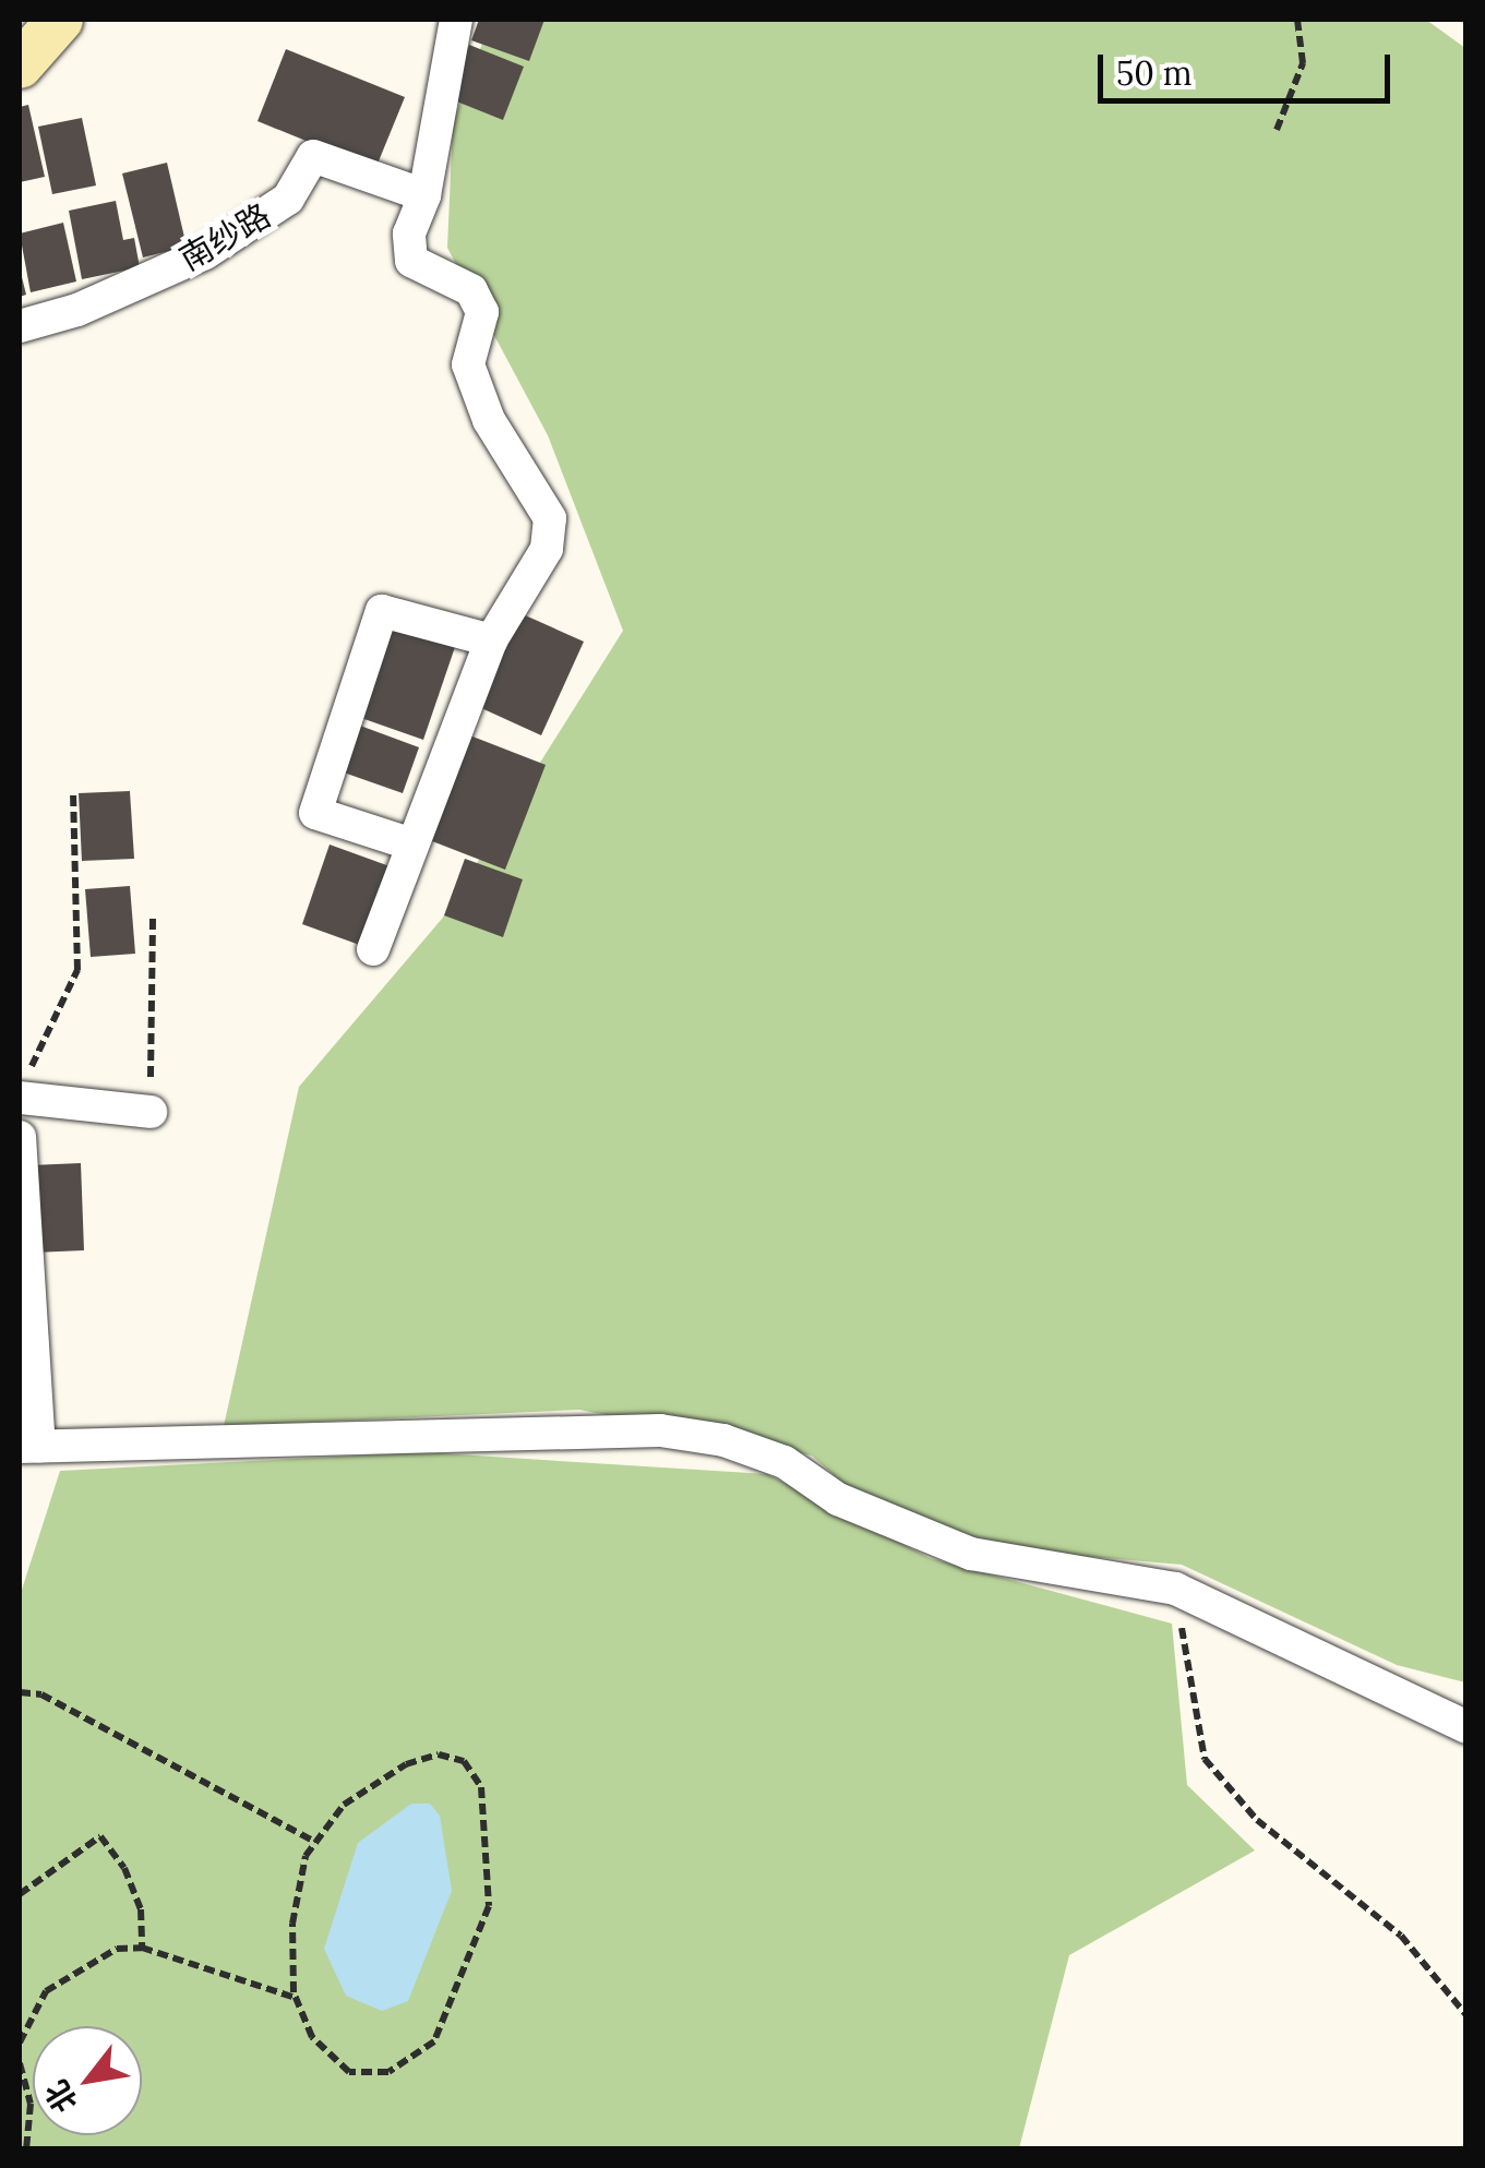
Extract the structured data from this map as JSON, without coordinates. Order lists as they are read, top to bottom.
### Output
{
  "streets": {
    "street": ["南纱路"]
  },
  "scale_bar": "50 m",
  "north": "bottom left"
}
